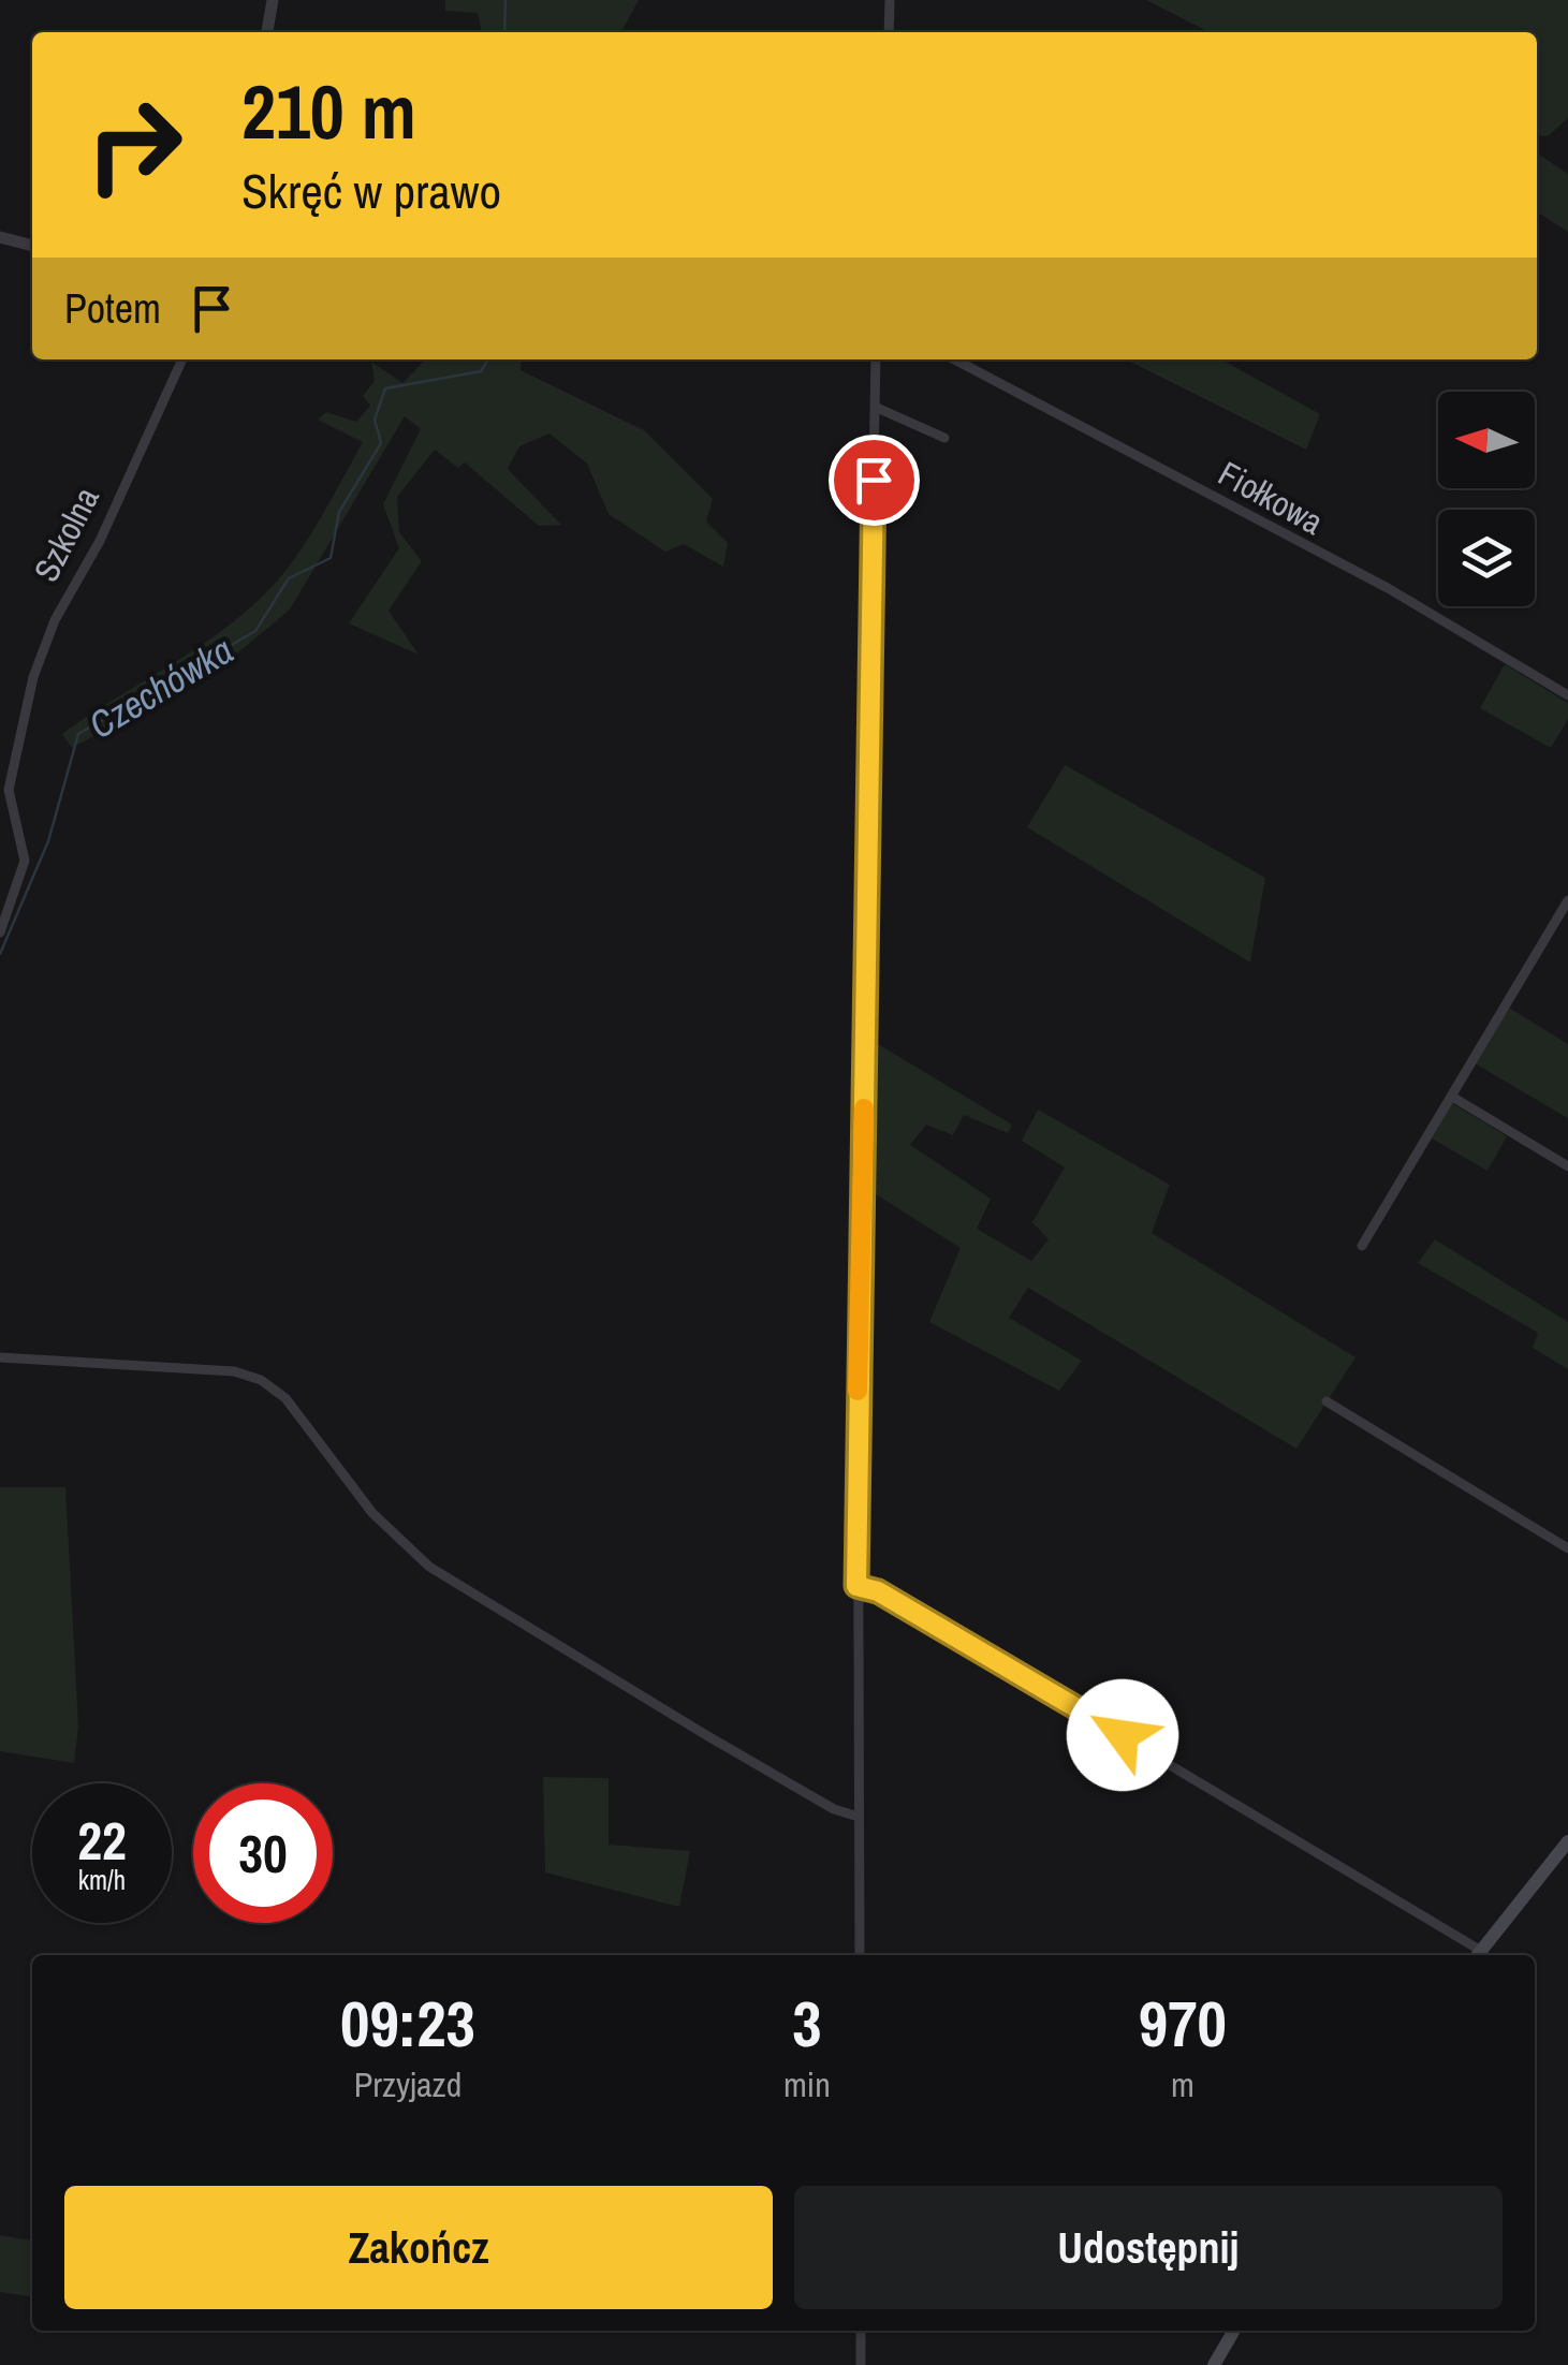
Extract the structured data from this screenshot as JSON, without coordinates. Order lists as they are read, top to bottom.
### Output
{
  "streets": {
    "street": ["Fiołkowa", "Szkolna"]
  },
  "water": ["Czechówka"],
  "north": "left",
  "page": {
    "turn": ["210 m", "Skręć w prawo"],
    "then": "Potem",
    "speed": "22 km/h",
    "limit": "30",
    "eta": [
      "09:23",
      "Przyjazd",
      "3",
      "min",
      "970",
      "m"
    ],
    "buttons": ["Zakończ", "Udostępnij"]
  }
}
